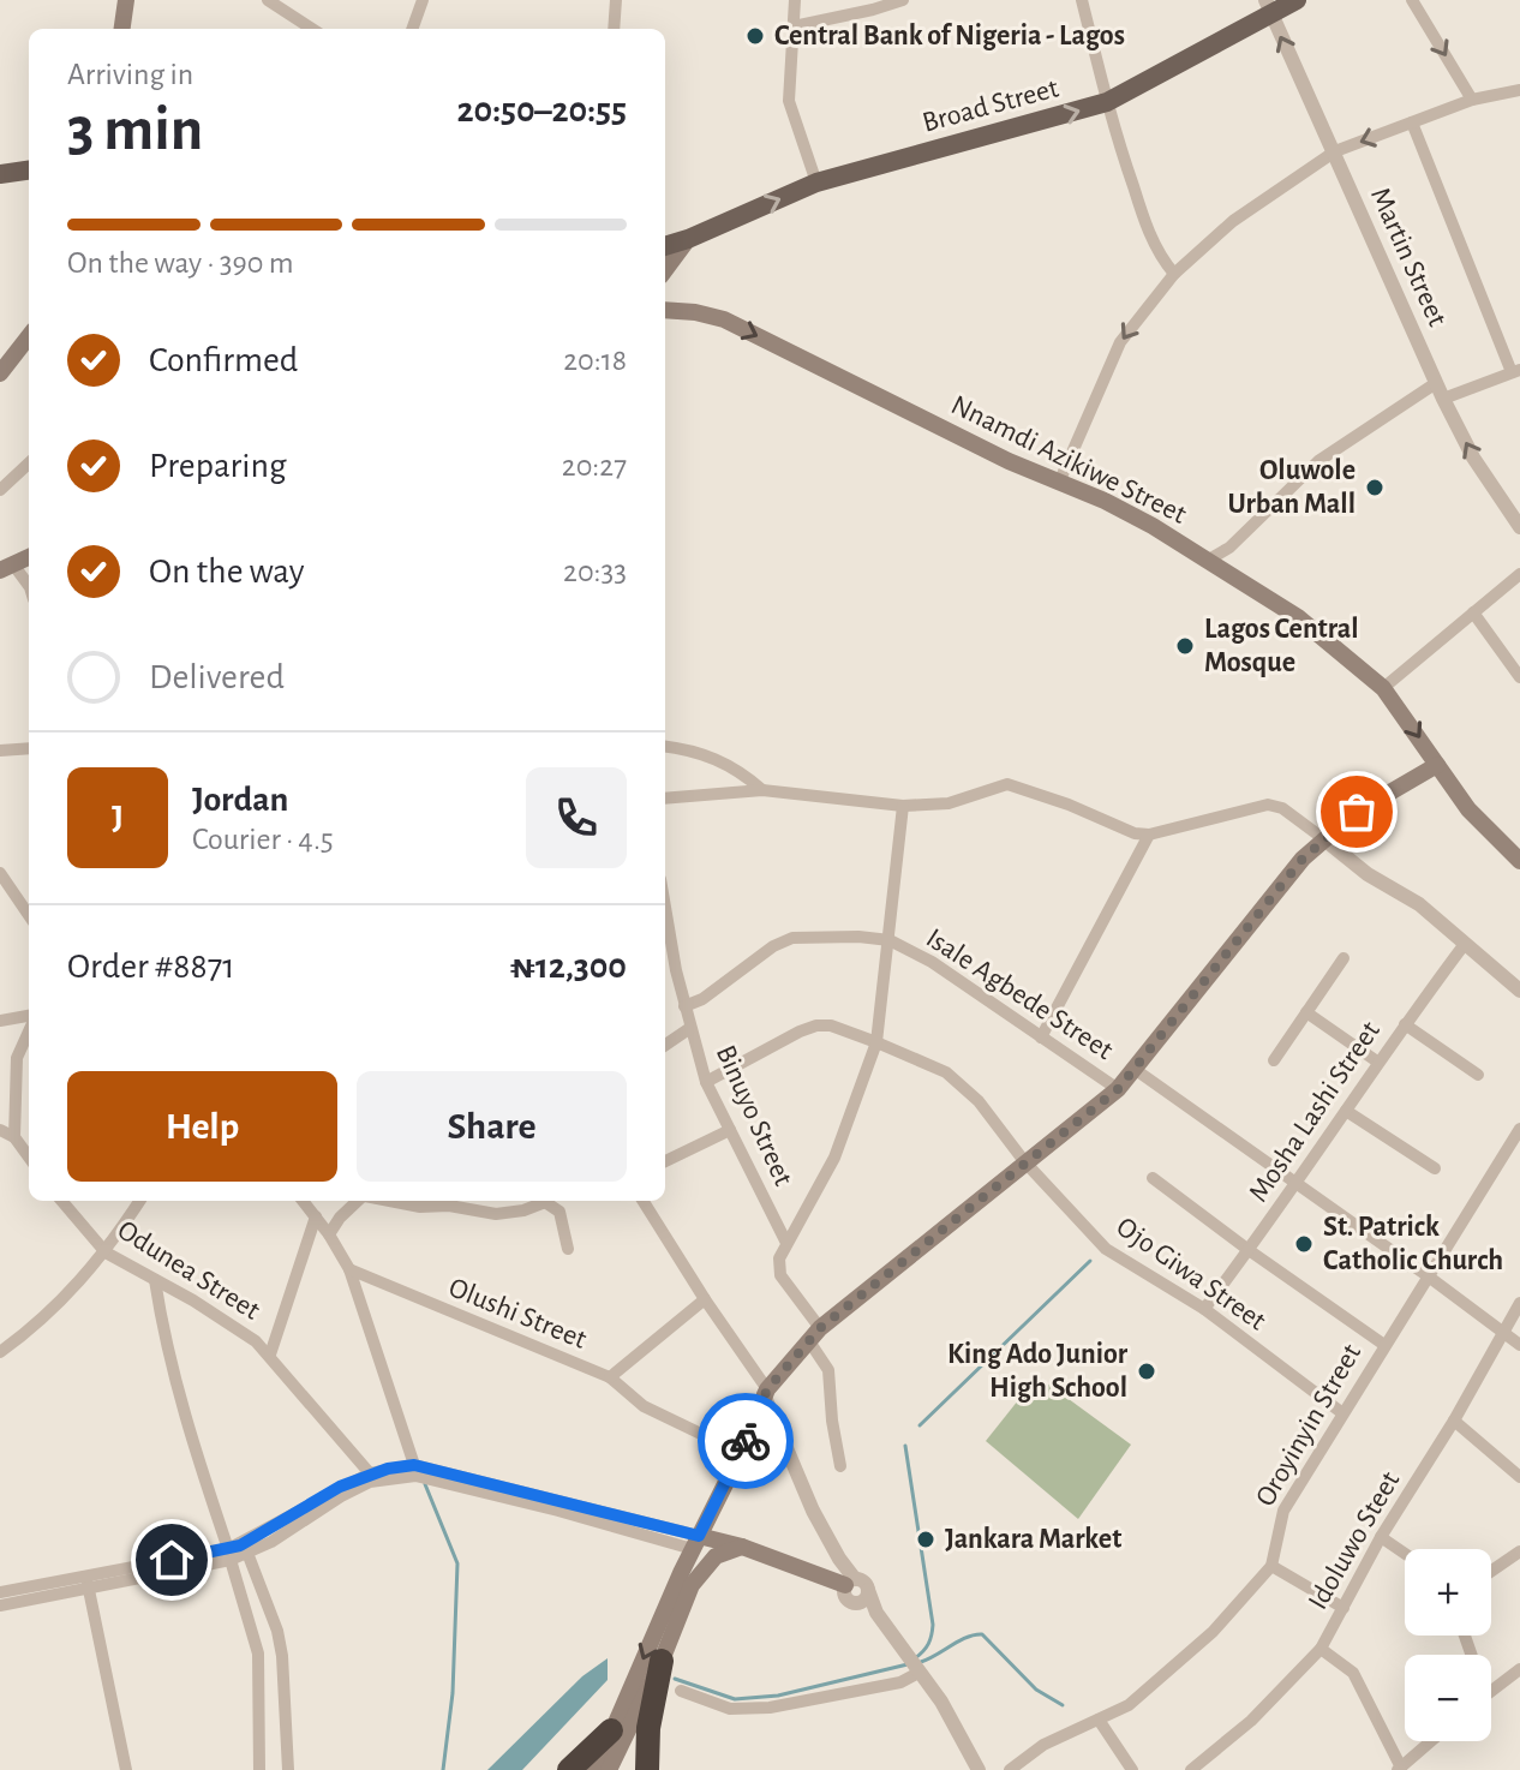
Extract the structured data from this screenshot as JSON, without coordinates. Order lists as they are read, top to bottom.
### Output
{
  "streets": {
    "main road": ["Broad Street", "Nnamdi Azikiwe Street"],
    "street": [
      "Martin Street",
      "Isale Agbede Street",
      "Mosha Lashi Street",
      "Binuyo Street",
      "Odunea Street",
      "Ojo Giwa Street",
      "Olushi Street",
      "Oroyinyin Street",
      "Idoluwo Steet"
    ]
  },
  "crossings": [
    ["Broad Street", "Martin Street"],
    ["Isale Agbede Street", "Binuyo Street"],
    ["Mosha Lashi Street", "Ojo Giwa Street"],
    ["Binuyo Street", "Ojo Giwa Street"],
    ["Ojo Giwa Street", "Oroyinyin Street"]
  ],
  "one_way": ["Broad Street", "Martin Street", "Nnamdi Azikiwe Street"],
  "places": [
    "Central Bank of Nigeria - Lagos",
    "Oluwole Urban Mall",
    "Lagos Central Mosque",
    "St. Patrick Catholic Church",
    "King Ado Junior High School",
    "Jankara Market"
  ],
  "page": {
    "heading": ["3 min", "Arriving in", "20:50–20:55"],
    "panel": [
      "Jordan",
      "Courier · 4.5",
      "Order #8871",
      "₦12,300"
    ],
    "bar": "On the way · 390 m",
    "list": [
      ["Confirmed", "20:18"],
      ["Preparing", "20:27"],
      ["On the way", "20:33"],
      "Delivered"
    ],
    "round": "J",
    "buttons": ["Help", "Share"],
    "map_buttons": ["+", "−"]
  }
}
